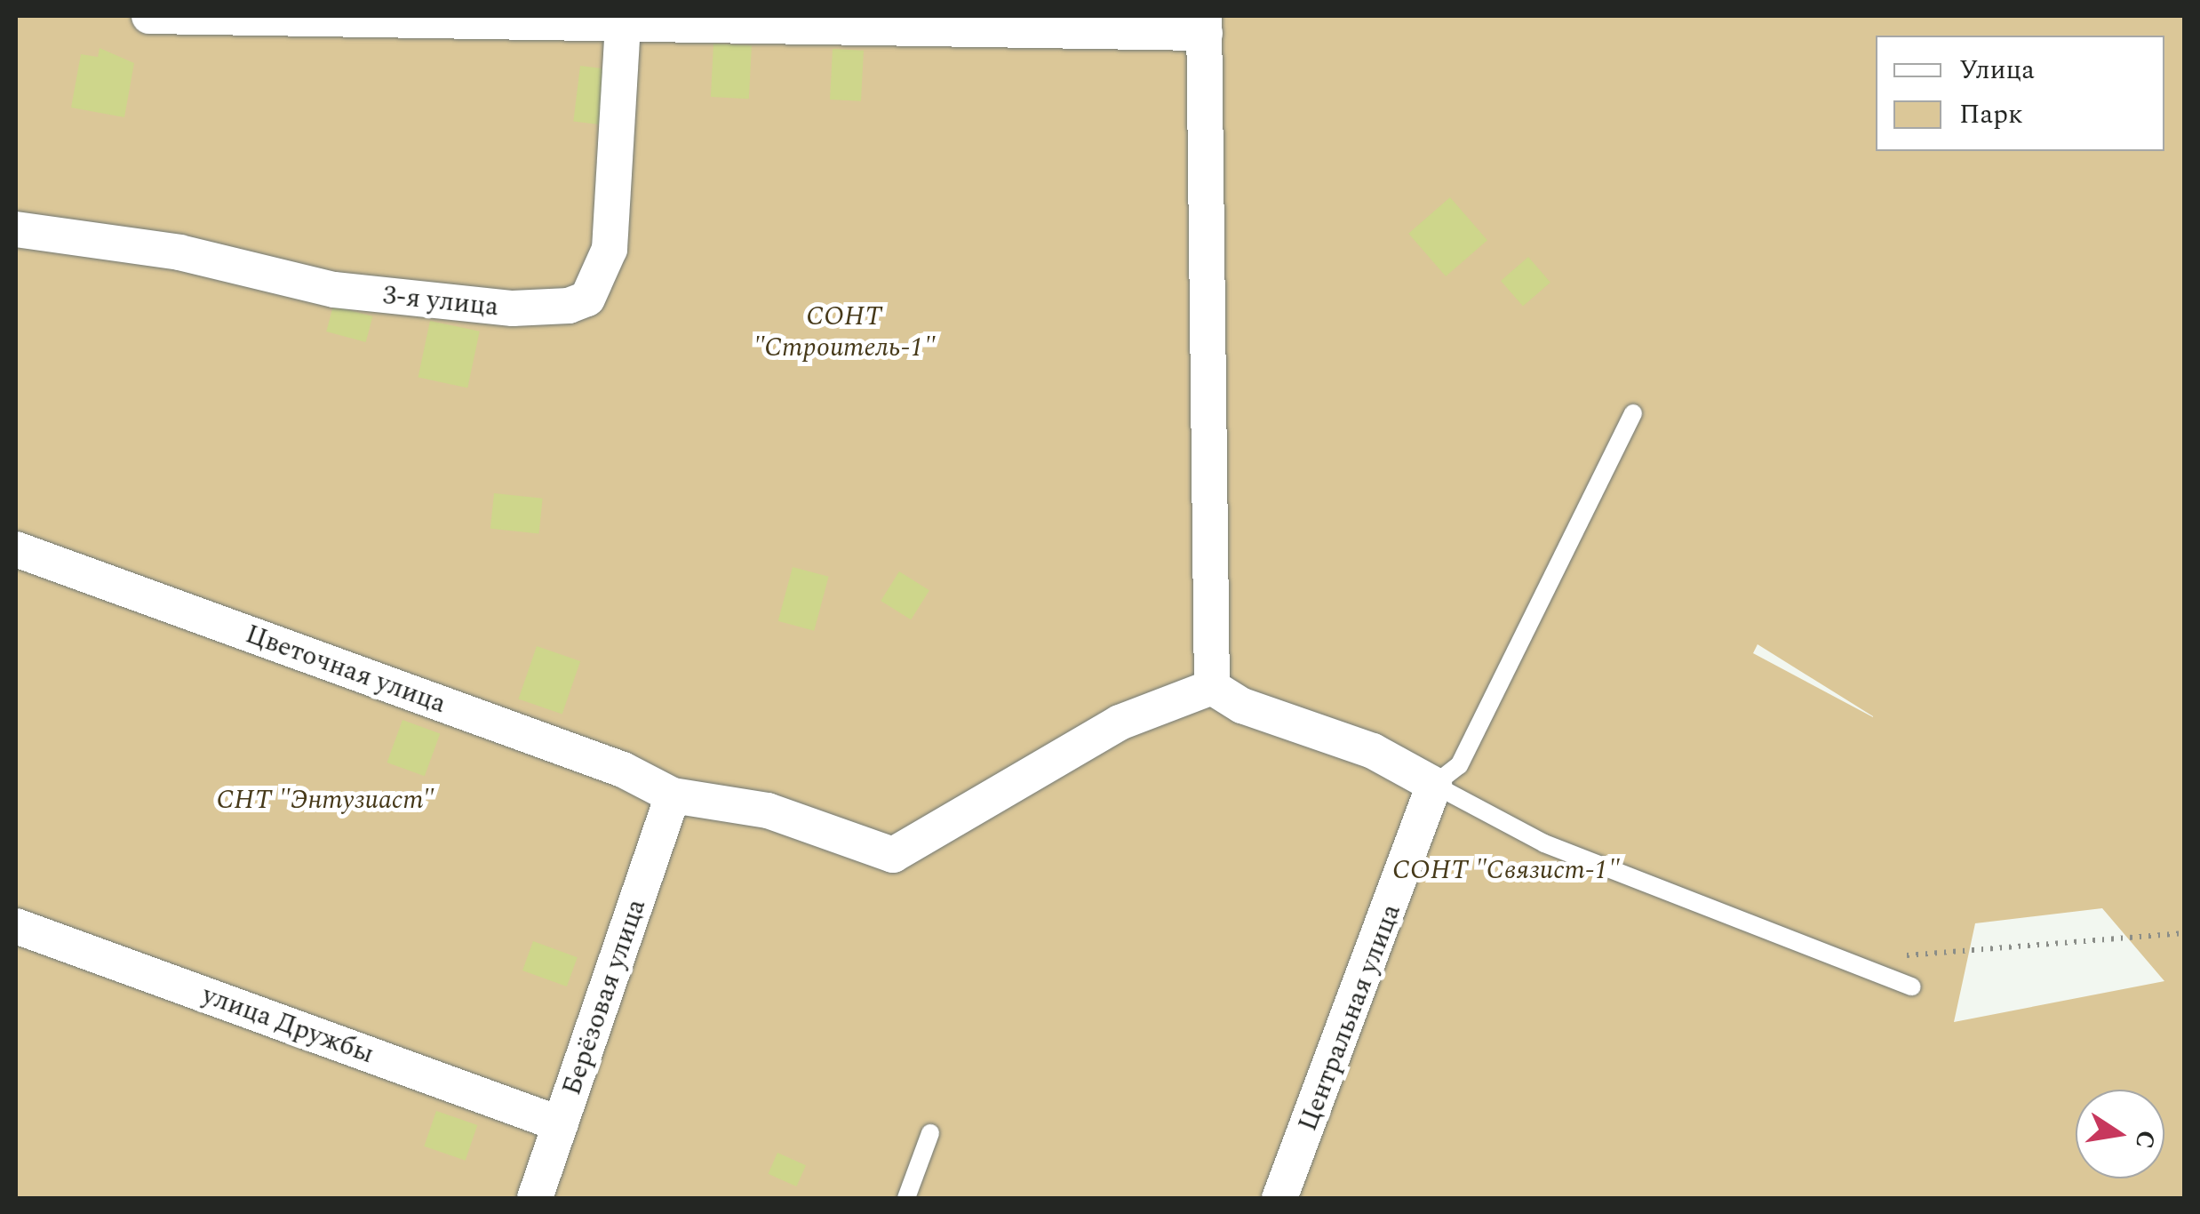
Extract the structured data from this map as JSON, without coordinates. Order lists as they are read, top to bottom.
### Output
{
  "streets": {
    "street": [
      "3-я улица",
      "Цветочная улица",
      "Берёзовая улица",
      "Центральная улица",
      "улица Дружбы"
    ]
  },
  "crossings": [
    ["Цветочная улица", "Берёзовая улица"],
    ["Берёзовая улица", "улица Дружбы"]
  ],
  "parks": ["СОНТ \"Строитель-1\"", "СНТ \"Энтузиаст\"", "СОНТ \"Связист-1\""],
  "legend": ["Улица", "Парк"],
  "north": "right"
}
